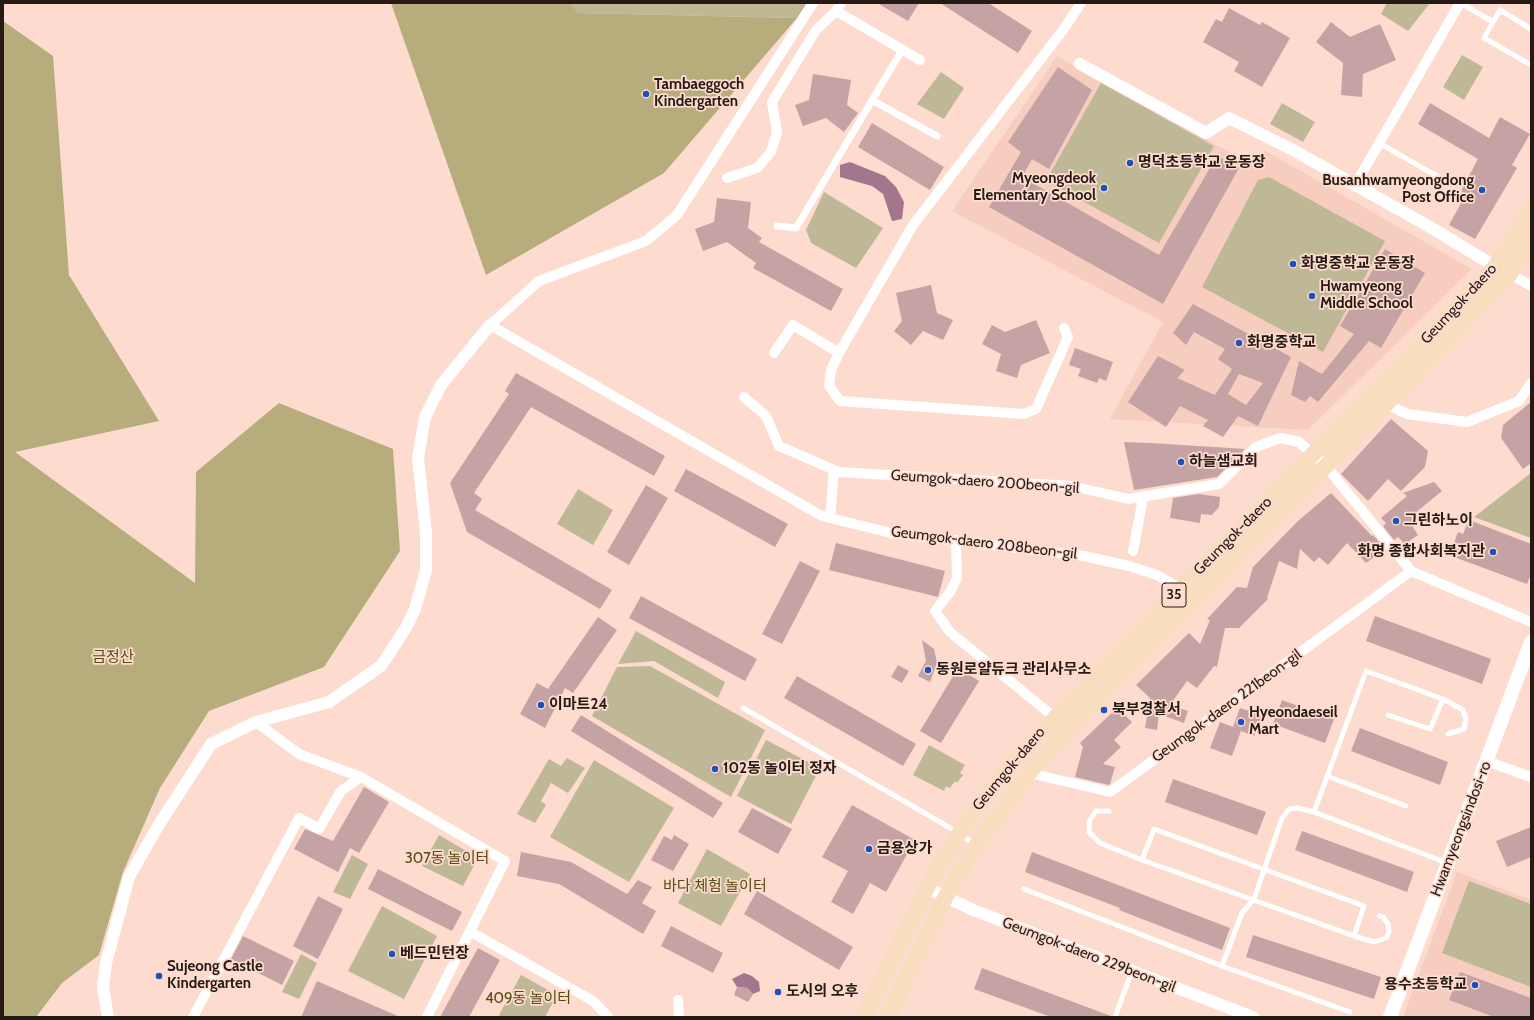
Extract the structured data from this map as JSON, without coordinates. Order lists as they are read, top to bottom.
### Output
{
  "streets": {
    "main road": ["Geumgok-daero", "35", "Hwamyeongsindosi-ro"],
    "street": [
      "Geumgok-daero 200beon-gil",
      "Geumgok-daero 208beon-gil",
      "Geumgok-daero 221beon-gil",
      "Geumgok-daero 229beon-gil"
    ]
  },
  "crossings": [
    ["Geumgok-daero", "Geumgok-daero 200beon-gil"],
    ["Geumgok-daero", "Geumgok-daero 208beon-gil"],
    ["Geumgok-daero", "Geumgok-daero 221beon-gil"],
    ["Geumgok-daero", "Geumgok-daero 229beon-gil"],
    ["Geumgok-daero 200beon-gil", "Geumgok-daero 221beon-gil"]
  ],
  "parks": [
    "금정산",
    "307동 놀이터",
    "바다 체험 놀이터",
    "409동 놀이터"
  ],
  "places": [
    "Tambaeggoch Kindergarten",
    "명덕초등학교 운동장",
    "Myeongdeok Elementary School",
    "Busanhwamyeongdong Post Office",
    "화명중학교 운동장",
    "Hwamyeong Middle School",
    "화명중학교",
    "하늘샘교회",
    "그린하노이",
    "화명 종합사회복지관",
    "동원로얄듀크 관리사무소",
    "이마트24",
    "북부경찰서",
    "Hyeondaeseil Mart",
    "102동 놀이터 정자",
    "금용상가",
    "베드민턴장",
    "Sujeong Castle Kindergarten",
    "용수초등학교",
    "도시의 오후"
  ]
}
